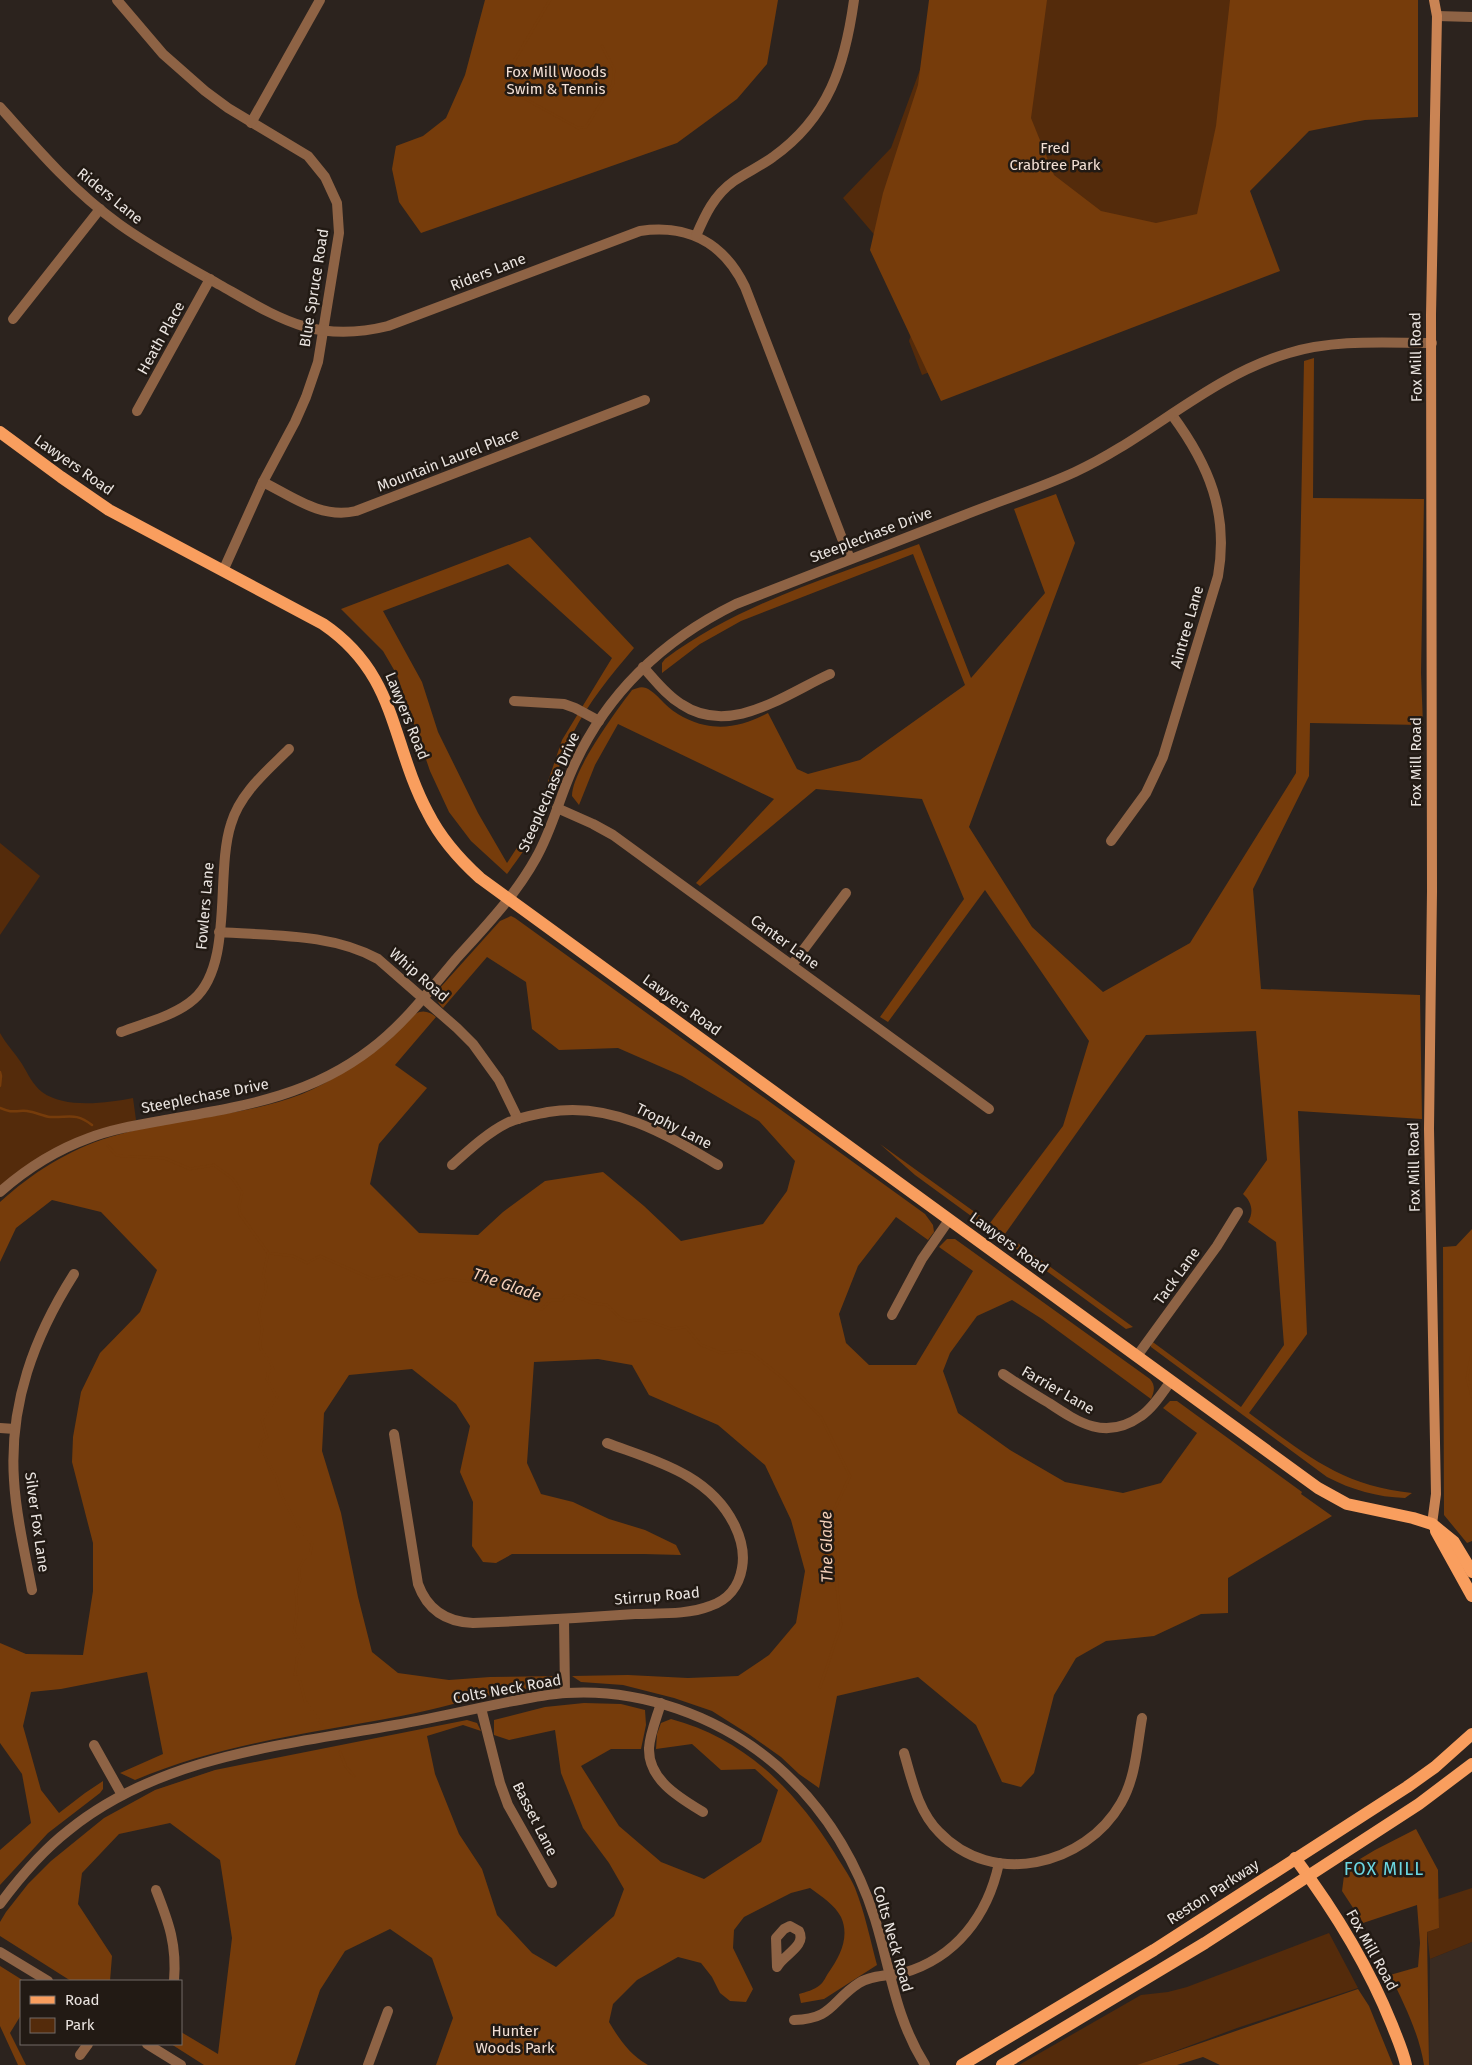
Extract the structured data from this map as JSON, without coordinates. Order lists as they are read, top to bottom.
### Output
{
  "streets": {
    "main road": ["Fox Mill Road", "Lawyers Road", "Reston Parkway"],
    "street": [
      "Riders Lane",
      "Blue Spruce Road",
      "Heath Place",
      "Mountain Laurel Place",
      "Steeplechase Drive",
      "Aintree Lane",
      "Fowlers Lane",
      "Canter Lane",
      "Whip Road",
      "Trophy Lane",
      "Tack Lane",
      "Farrier Lane",
      "Silver Fox Lane",
      "Stirrup Road",
      "Colts Neck Road",
      "Basset Lane"
    ]
  },
  "crossings": [
    ["Riders Lane", "Blue Spruce Road"],
    ["Riders Lane", "Heath Place"],
    ["Riders Lane", "Steeplechase Drive"],
    ["Blue Spruce Road", "Mountain Laurel Place"],
    ["Blue Spruce Road", "Lawyers Road"],
    ["Fox Mill Road", "Lawyers Road"],
    ["Fox Mill Road", "Steeplechase Drive"],
    ["Fox Mill Road", "Reston Parkway"],
    ["Lawyers Road", "Steeplechase Drive"],
    ["Lawyers Road", "Tack Lane"],
    ["Lawyers Road", "Farrier Lane"],
    ["Steeplechase Drive", "Aintree Lane"],
    ["Steeplechase Drive", "Canter Lane"],
    ["Steeplechase Drive", "Whip Road"],
    ["Fowlers Lane", "Whip Road"],
    ["Whip Road", "Trophy Lane"],
    ["Colts Neck Road", "Basset Lane"]
  ],
  "districts": ["FOX MILL"],
  "water": ["The Glade"],
  "parks": ["Fox Mill Woods Swim & Tennis", "Fred Crabtree Park", "Hunter Woods Park"],
  "legend": ["Road", "Park"]
}
